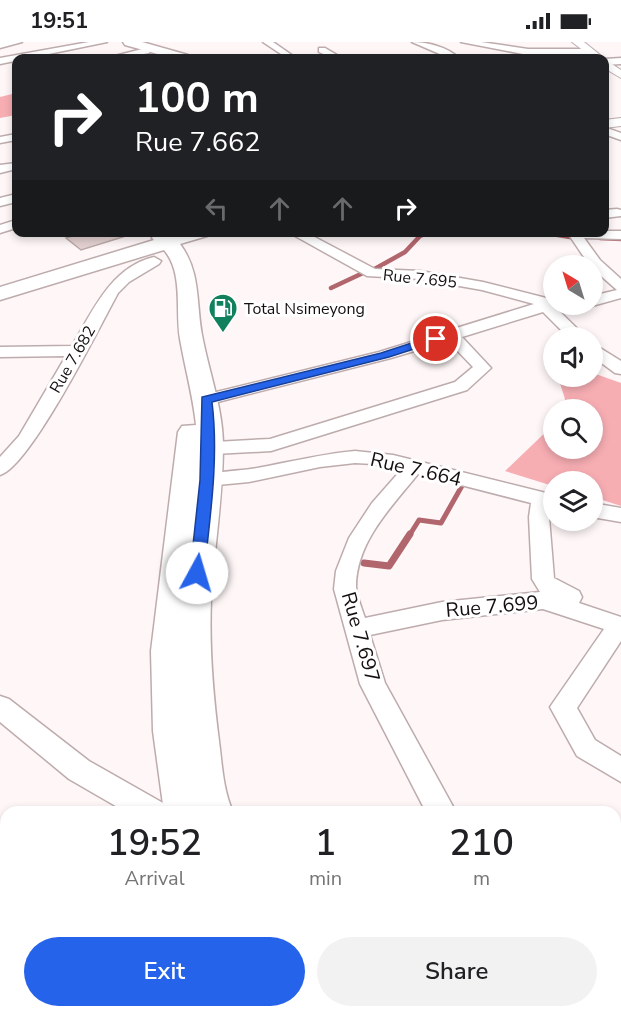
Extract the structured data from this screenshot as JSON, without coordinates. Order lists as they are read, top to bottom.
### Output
{
  "streets": {
    "street": [
      "Rue 7.695",
      "Rue 7.682",
      "Rue 7.664",
      "Rue 7.699",
      "Rue 7.697"
    ]
  },
  "crossings": [
    ["Rue 7.664", "Rue 7.697"],
    ["Rue 7.699", "Rue 7.697"]
  ],
  "places": {
    "fuel station": ["Total Nsimeyong"]
  },
  "north": "top left",
  "page": {
    "status": "19:51",
    "turn": ["100 m", "Rue 7.662"],
    "eta": [
      "19:52",
      "Arrival",
      "1",
      "min",
      "210",
      "m"
    ],
    "buttons": ["Exit", "Share"]
  }
}
